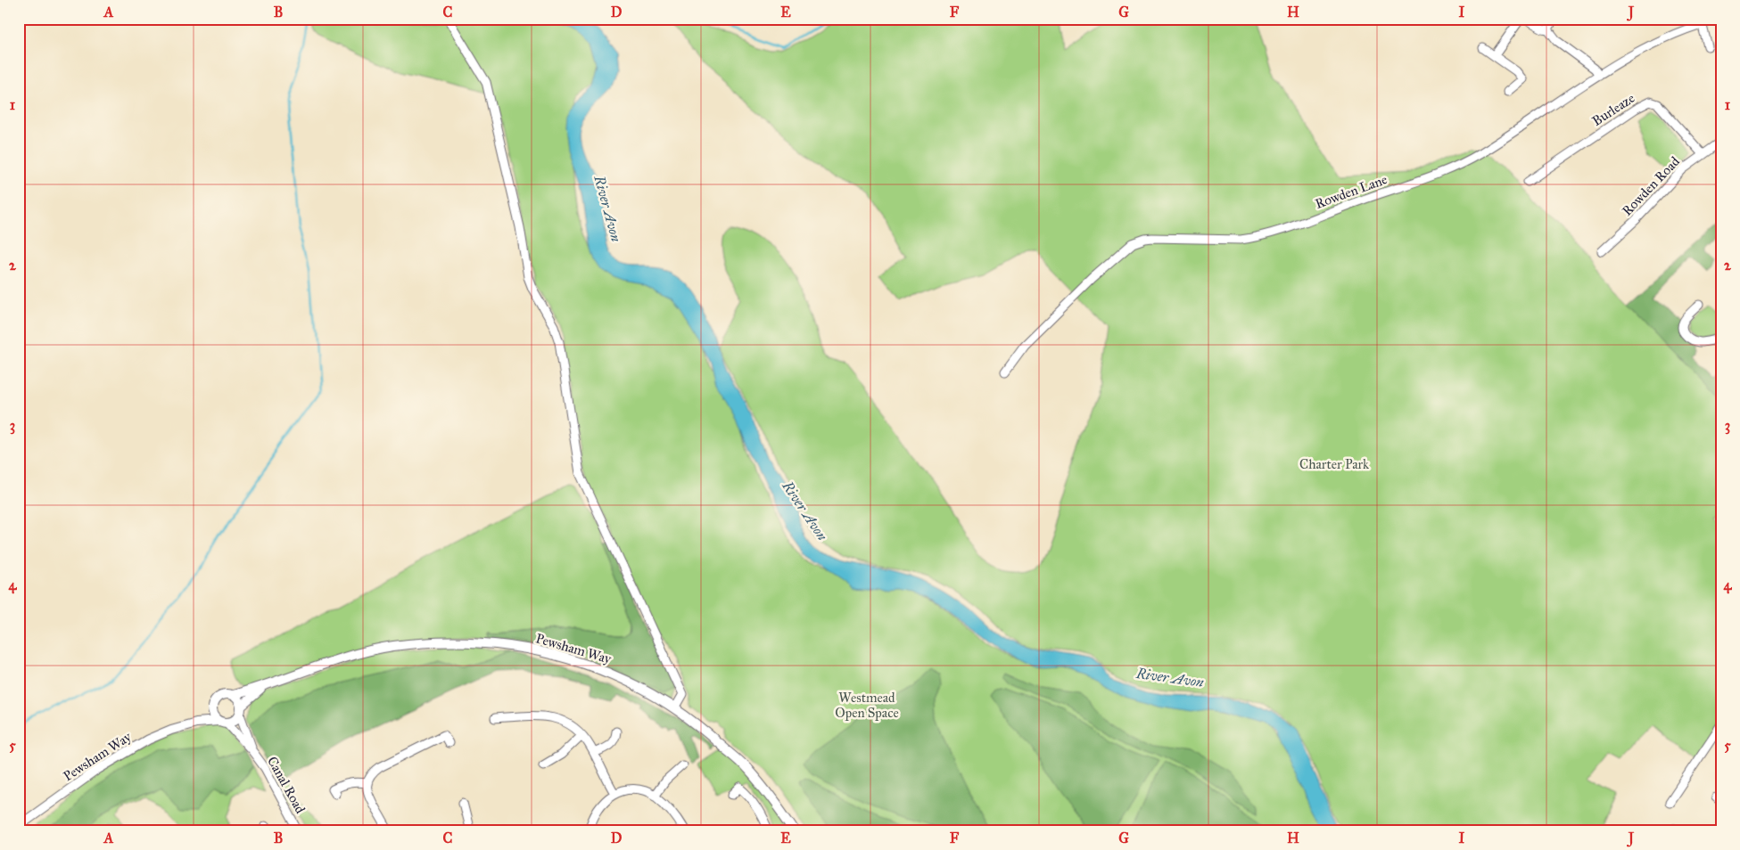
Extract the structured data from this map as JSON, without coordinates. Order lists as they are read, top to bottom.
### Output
{
  "streets": {
    "main road": ["Pewsham Way"],
    "street": [
      "Burleaze",
      "Rowden Road",
      "Rowden Lane",
      "Canal Road"
    ]
  },
  "crossings": [
    ["Burleaze", "Rowden Road"],
    ["Pewsham Way", "Canal Road"]
  ],
  "water": ["River Avon"],
  "parks": ["Charter Park", "Westmead Open Space"],
  "grid": {
    "columns": [
      "A",
      "B",
      "C",
      "D",
      "E",
      "F",
      "G",
      "H",
      "I",
      "J"
    ],
    "rows": [
      "1",
      "2",
      "3",
      "4",
      "5"
    ]
  }
}
